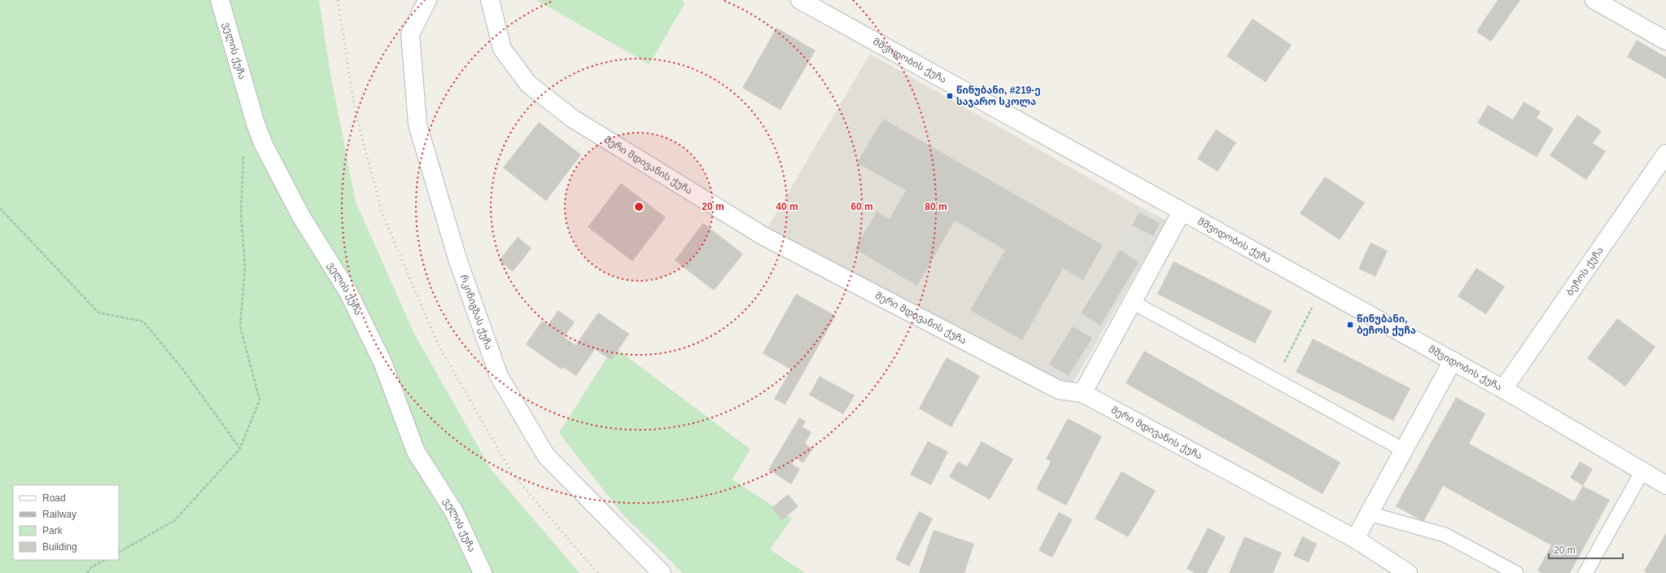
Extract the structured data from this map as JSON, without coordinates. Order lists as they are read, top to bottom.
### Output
{
  "streets": {
    "street": [
      "ველის ქუჩა",
      "მშვიდობის ქუჩა",
      "მერი მდივანის ქუჩა",
      "ბეჩოს ქუჩა",
      "რკინიგზას ქუჩა"
    ]
  },
  "crossings": [
    ["მშვიდობის ქუჩა", "ბეჩოს ქუჩა"]
  ],
  "places": {
    "transit": ["წინუბანი, #219-ე საჯარო სკოლა", "წინუბანი, ბეჩოს ქუჩა"]
  },
  "legend": [
    "Road",
    "Railway",
    "Park",
    "Building"
  ],
  "scale_bar": "20 m",
  "rings": [
    "20 m",
    "40 m",
    "60 m",
    "80 m"
  ]
}
